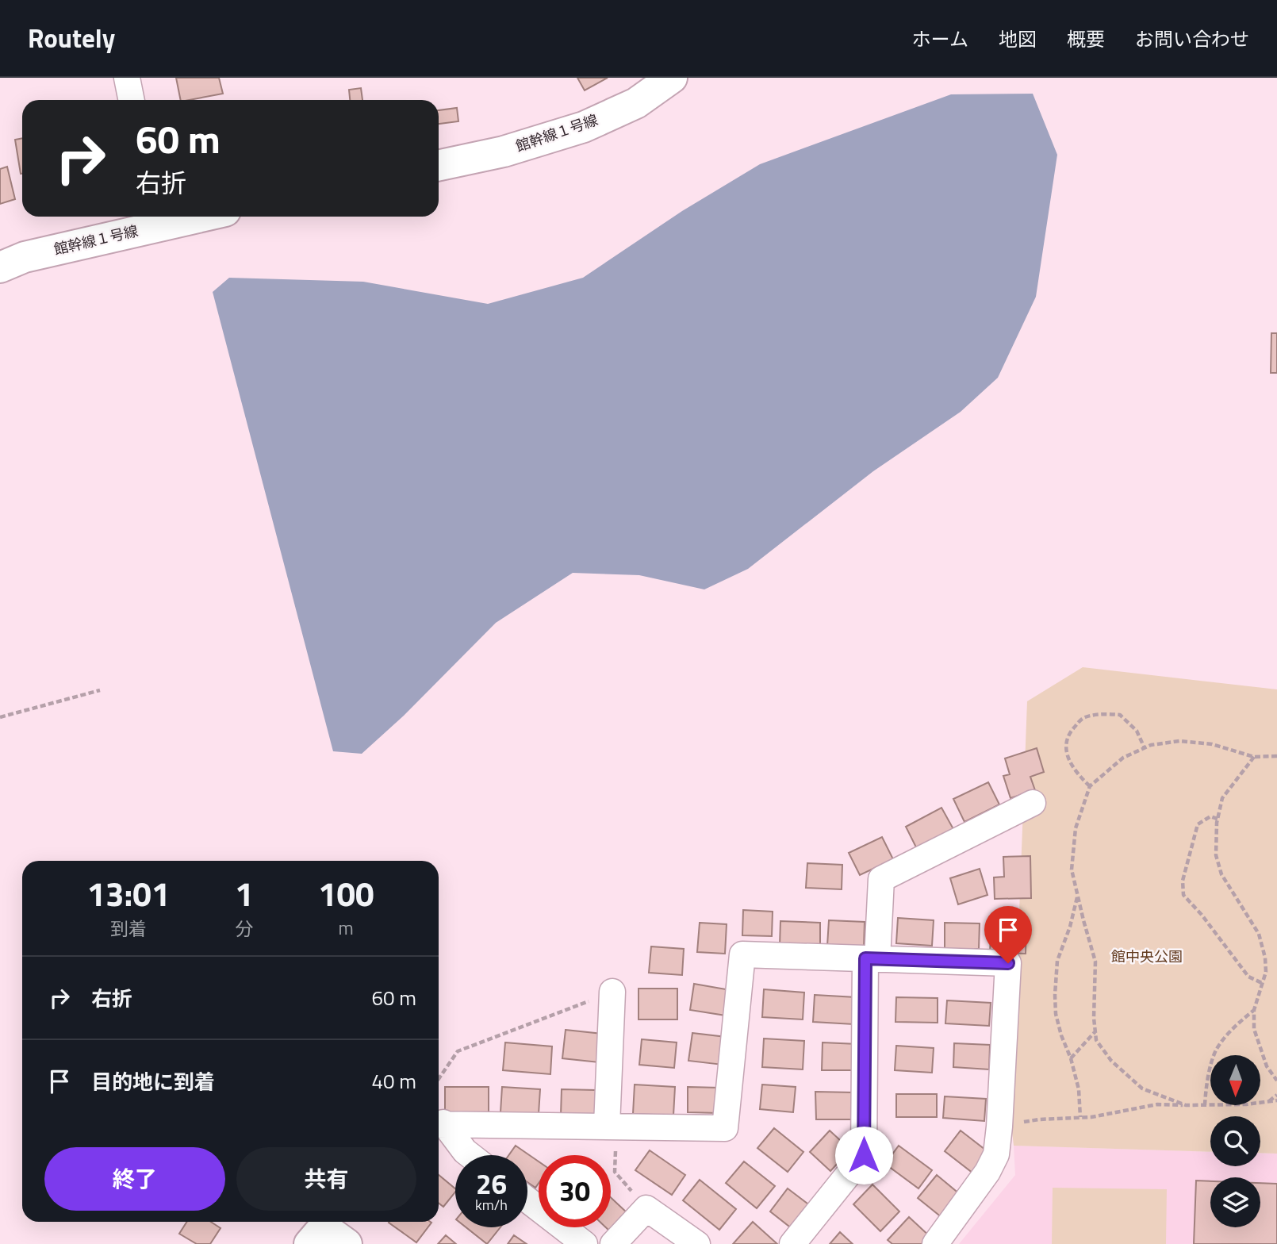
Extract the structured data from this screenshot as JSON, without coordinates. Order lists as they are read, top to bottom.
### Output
{
  "streets": {
    "street": ["館幹線１号線"]
  },
  "parks": ["館中央公園"],
  "north": "bottom",
  "page": {
    "header": "Routely",
    "nav": [
      "ホーム",
      "地図",
      "概要",
      "お問い合わせ"
    ],
    "turn": ["60 m", "右折"],
    "eta": [
      "13:01",
      "到着",
      "1",
      "分",
      "100",
      "m"
    ],
    "list": [
      {
        "name": "右折",
        "value": "60 m"
      },
      {
        "name": "目的地に到着",
        "value": "40 m"
      }
    ],
    "buttons": ["終了", "共有"],
    "speed": "26 km/h",
    "limit": "30"
  }
}
